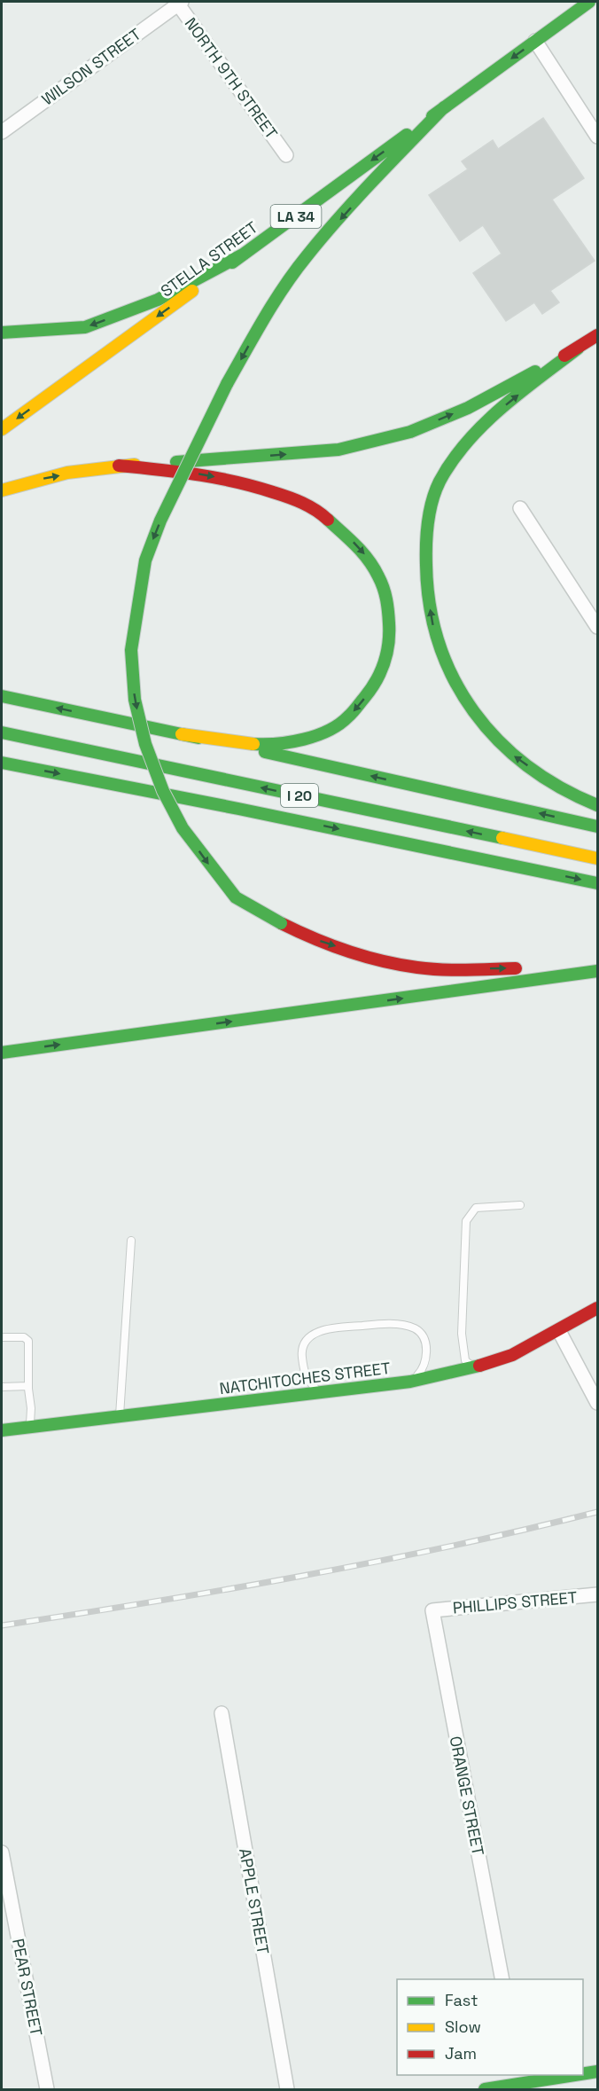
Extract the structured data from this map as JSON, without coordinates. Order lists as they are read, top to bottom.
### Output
{
  "streets": {
    "main road": [
      "LA 34",
      "STELLA STREET",
      "I 20",
      "NATCHITOCHES STREET"
    ],
    "street": [
      "WILSON STREET",
      "NORTH 9TH STREET",
      "PHILLIPS STREET",
      "ORANGE STREET",
      "APPLE STREET",
      "PEAR STREET"
    ]
  },
  "crossings": [
    ["WILSON STREET", "NORTH 9TH STREET"],
    ["PHILLIPS STREET", "ORANGE STREET"]
  ],
  "legend": ["Fast", "Slow", "Jam"]
}
